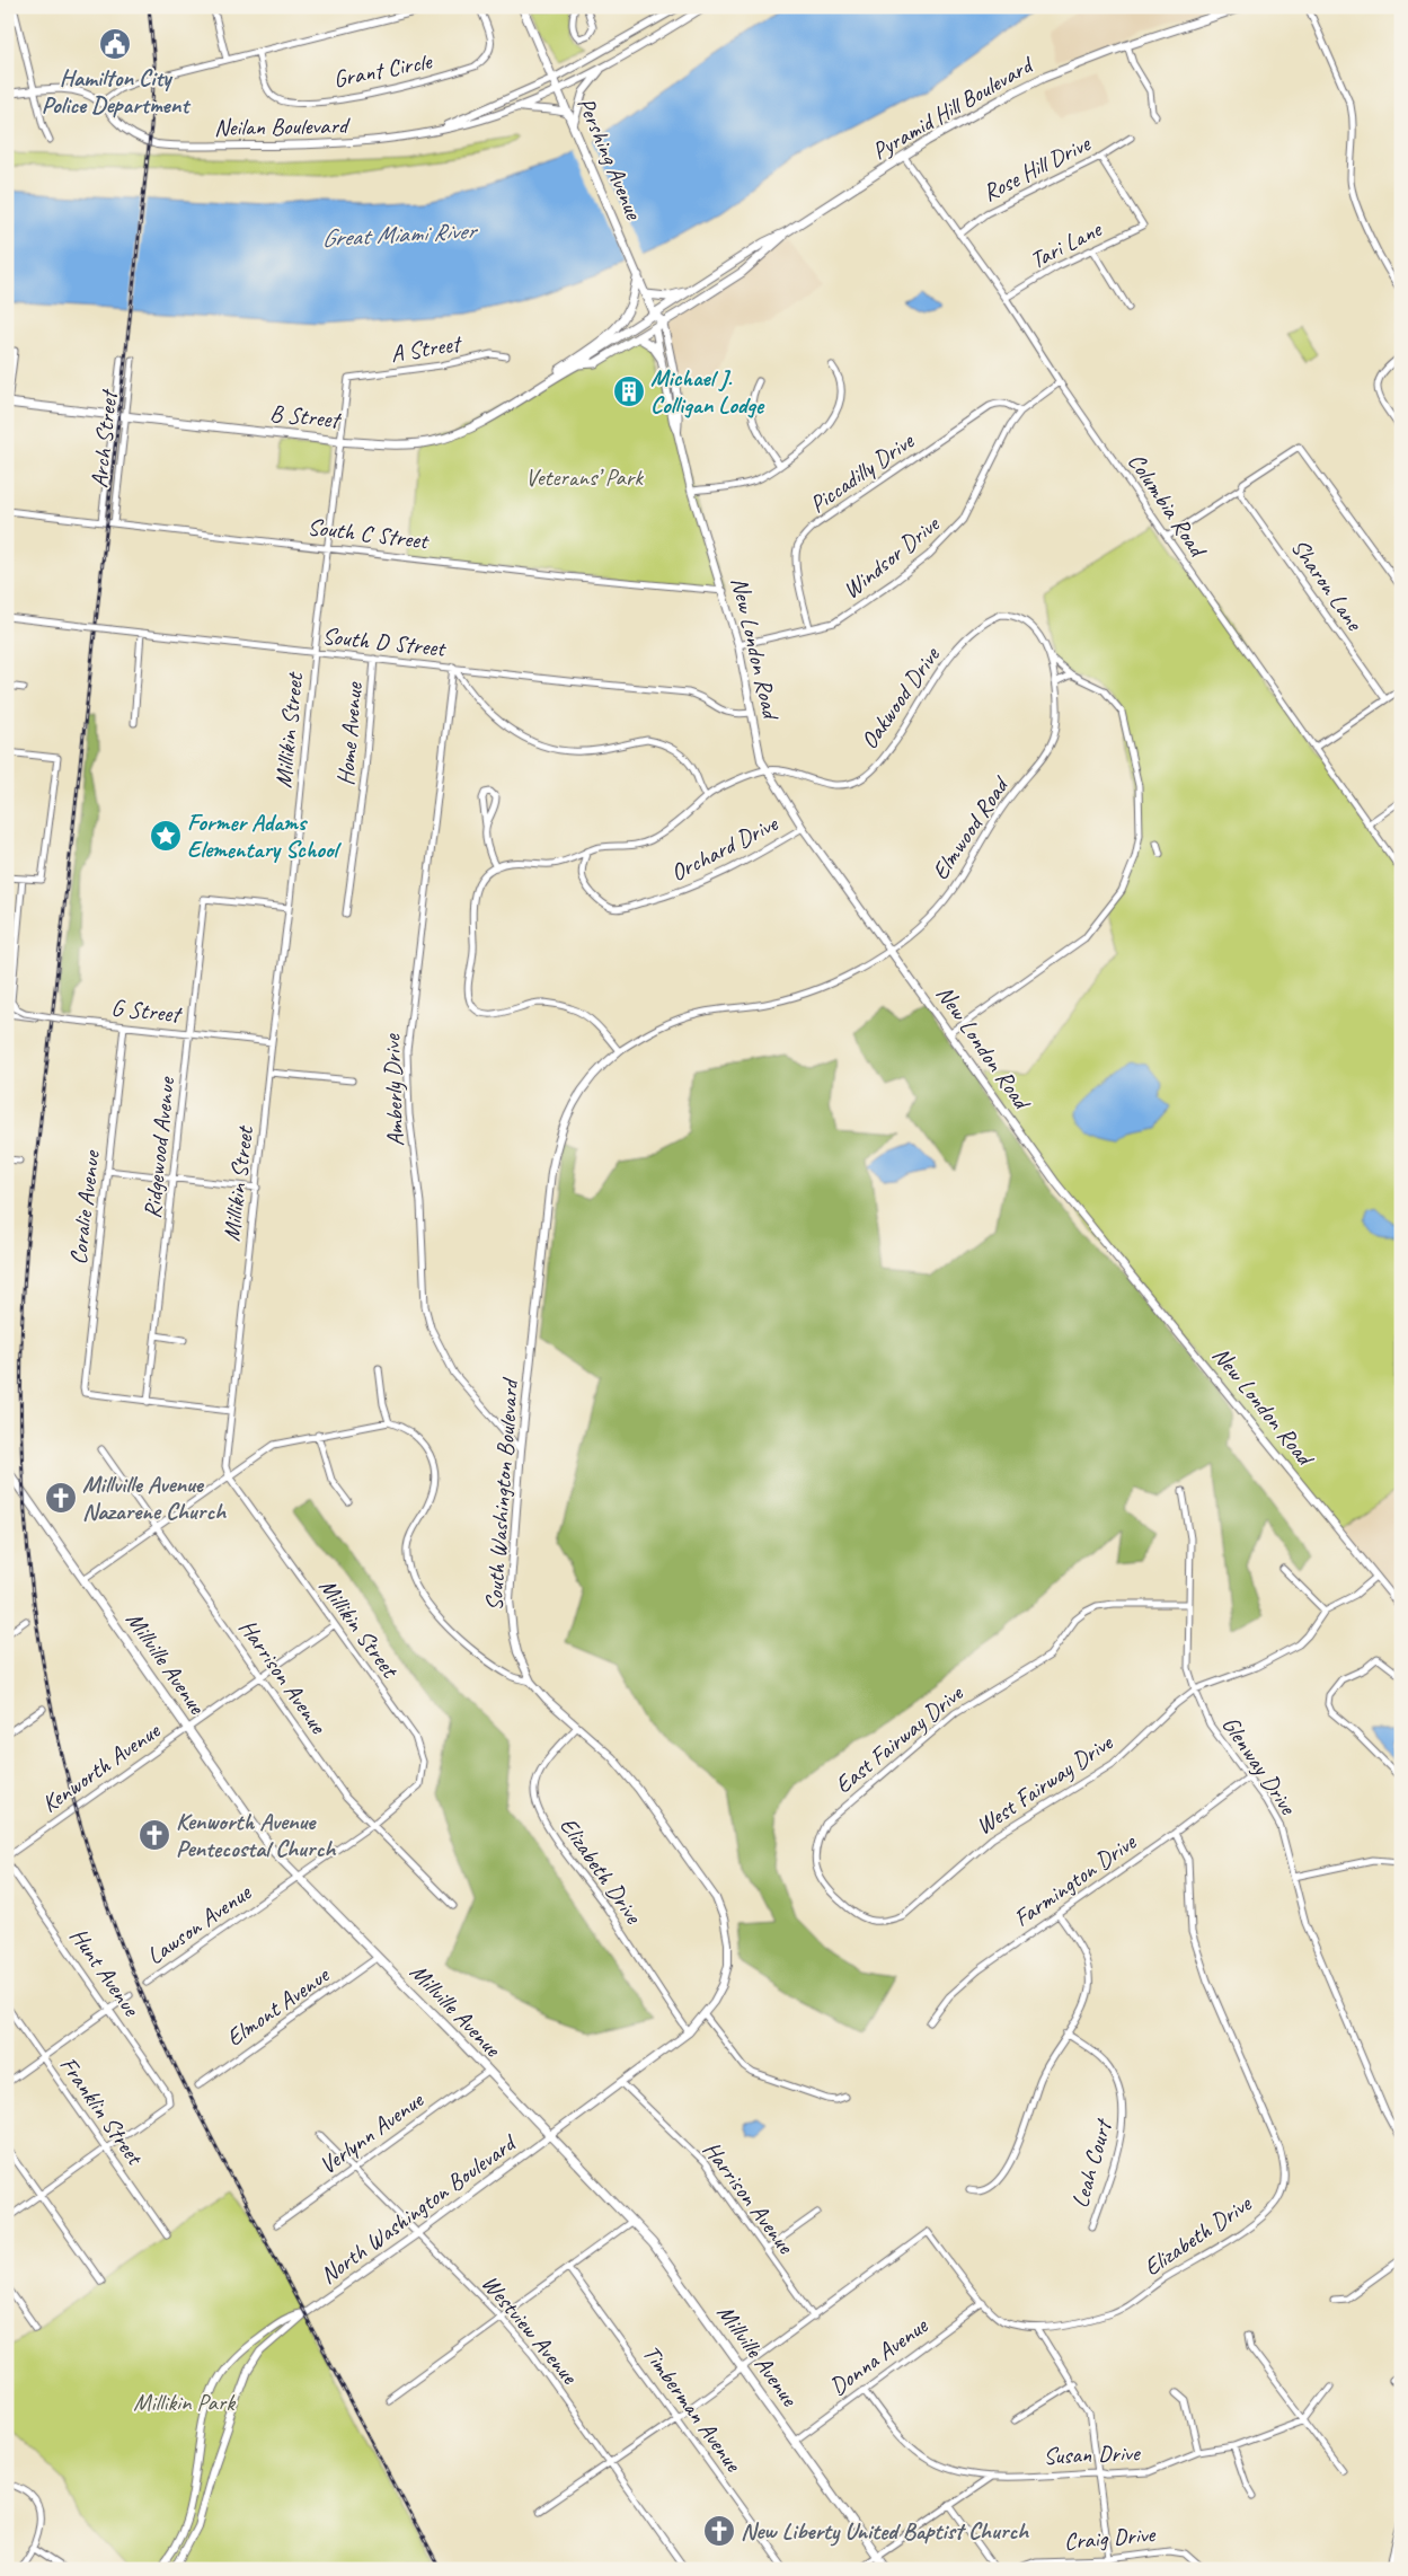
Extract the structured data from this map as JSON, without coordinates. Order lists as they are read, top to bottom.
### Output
{
  "streets": {
    "main road": [
      "Pyramid Hill Boulevard",
      "Pershing Avenue",
      "B Street",
      "New London Road",
      "Millville Avenue"
    ],
    "street": [
      "Grant Circle",
      "Neilan Boulevard",
      "Rose Hill Drive",
      "Tari Lane",
      "A Street",
      "Arch Street",
      "Piccadilly Drive",
      "Columbia Road",
      "South C Street",
      "Windsor Drive",
      "Sharon Lane",
      "South D Street",
      "Oakwood Drive",
      "Millikin Street",
      "Home Avenue",
      "Elmwood Road",
      "Orchard Drive",
      "G Street",
      "Amberly Drive",
      "Ridgewood Avenue",
      "Coralie Avenue",
      "South Washington Boulevard",
      "Harrison Avenue",
      "East Fairway Drive",
      "Glenway Drive",
      "Kenworth Avenue",
      "West Fairway Drive",
      "Elizabeth Drive",
      "Farmington Drive",
      "Lawson Avenue",
      "Hunt Avenue",
      "Elmont Avenue",
      "Franklin Street",
      "Verlynn Avenue",
      "Leah Court",
      "North Washington Boulevard",
      "Westview Avenue",
      "Donna Avenue",
      "Timberman Avenue",
      "Susan Drive",
      "Craig Drive"
    ]
  },
  "crossings": [
    ["Pyramid Hill Boulevard", "Pershing Avenue"],
    ["Pyramid Hill Boulevard", "B Street"],
    ["Pyramid Hill Boulevard", "Columbia Road"],
    ["Pyramid Hill Boulevard", "New London Road"],
    ["Neilan Boulevard", "Pershing Avenue"],
    ["Pershing Avenue", "B Street"],
    ["Pershing Avenue", "New London Road"],
    ["Rose Hill Drive", "Tari Lane"],
    ["Rose Hill Drive", "Columbia Road"],
    ["Tari Lane", "Columbia Road"],
    ["A Street", "Millikin Street"],
    ["B Street", "Arch Street"],
    ["B Street", "New London Road"],
    ["B Street", "Millikin Street"],
    ["Arch Street", "South C Street"],
    ["Piccadilly Drive", "Windsor Drive"],
    ["Columbia Road", "Windsor Drive"],
    ["South C Street", "New London Road"],
    ["South C Street", "Millikin Street"],
    ["Windsor Drive", "New London Road"],
    ["South D Street", "New London Road"],
    ["South D Street", "Millikin Street"],
    ["South D Street", "Home Avenue"],
    ["South D Street", "Amberly Drive"],
    ["New London Road", "Oakwood Drive"],
    ["New London Road", "Elmwood Road"],
    ["New London Road", "Orchard Drive"],
    ["New London Road", "South Washington Boulevard"],
    ["New London Road", "West Fairway Drive"],
    ["Oakwood Drive", "Elmwood Road"],
    ["Millikin Street", "G Street"],
    ["Millikin Street", "Ridgewood Avenue"],
    ["Millikin Street", "Millville Avenue"],
    ["Millikin Street", "Harrison Avenue"],
    ["Millikin Street", "Kenworth Avenue"],
    ["Millikin Street", "Lawson Avenue"],
    ["Elmwood Road", "South Washington Boulevard"],
    ["G Street", "Ridgewood Avenue"],
    ["G Street", "Coralie Avenue"],
    ["Amberly Drive", "South Washington Boulevard"],
    ["Ridgewood Avenue", "Coralie Avenue"],
    ["South Washington Boulevard", "Millville Avenue"],
    ["South Washington Boulevard", "Harrison Avenue"],
    ["South Washington Boulevard", "Elizabeth Drive"],
    ["South Washington Boulevard", "North Washington Boulevard"],
    ["Millville Avenue", "Kenworth Avenue"],
    ["Millville Avenue", "Lawson Avenue"],
    ["Millville Avenue", "Elmont Avenue"],
    ["Millville Avenue", "Verlynn Avenue"],
    ["Millville Avenue", "North Washington Boulevard"],
    ["Millville Avenue", "Donna Avenue"],
    ["Harrison Avenue", "Kenworth Avenue"],
    ["Harrison Avenue", "Elizabeth Drive"],
    ["East Fairway Drive", "Glenway Drive"],
    ["East Fairway Drive", "West Fairway Drive"],
    ["Glenway Drive", "West Fairway Drive"],
    ["Glenway Drive", "Farmington Drive"],
    ["Elizabeth Drive", "Farmington Drive"],
    ["Elizabeth Drive", "Donna Avenue"],
    ["Hunt Avenue", "Franklin Street"],
    ["Verlynn Avenue", "Westview Avenue"],
    ["North Washington Boulevard", "Westview Avenue"],
    ["Donna Avenue", "Susan Drive"]
  ],
  "water": ["Great Miami River"],
  "parks": ["Veterans’ Park", "Millikin Park"],
  "places": {
    "public building": ["Hamilton City Police Department"],
    "building": ["Michael J. Colligan Lodge"],
    "place": ["Former Adams Elementary School"],
    "church": ["Millville Avenue Nazarene Church", "Kenworth Avenue Pentecostal Church", "New Liberty United Baptist Church"]
  }
}
